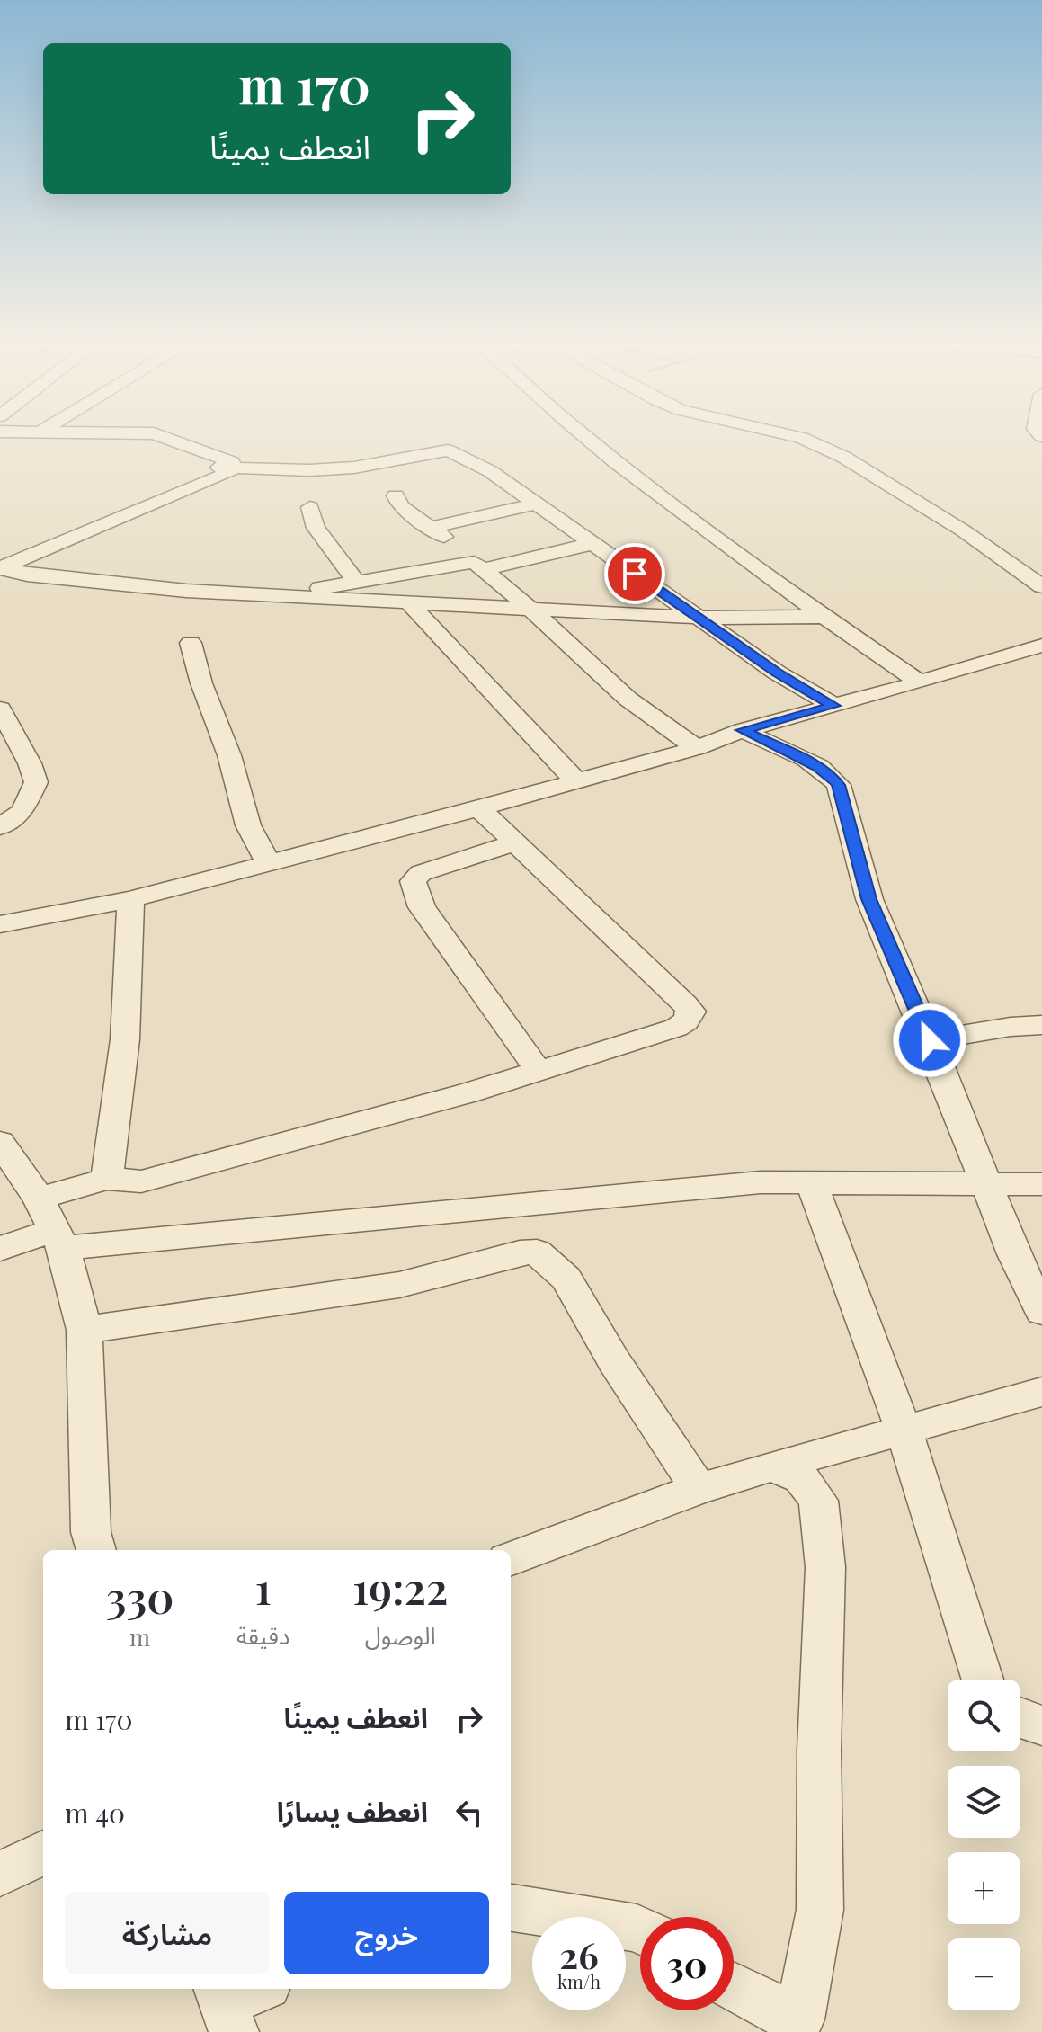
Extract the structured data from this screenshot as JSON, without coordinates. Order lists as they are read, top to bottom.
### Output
{
  "page": {
    "turn": ["170 m", "انعطف يمينًا"],
    "eta": [
      "19:22",
      "الوصول",
      "1",
      "دقيقة",
      "330",
      "m"
    ],
    "list": [
      {
        "name": "انعطف يمينًا",
        "value": "170 m"
      },
      {
        "name": "انعطف يسارًا",
        "value": "40 m"
      }
    ],
    "map_buttons": ["+", "−"],
    "buttons": ["خروج", "مشاركة"],
    "speed": "26 km/h",
    "limit": "30"
  }
}
